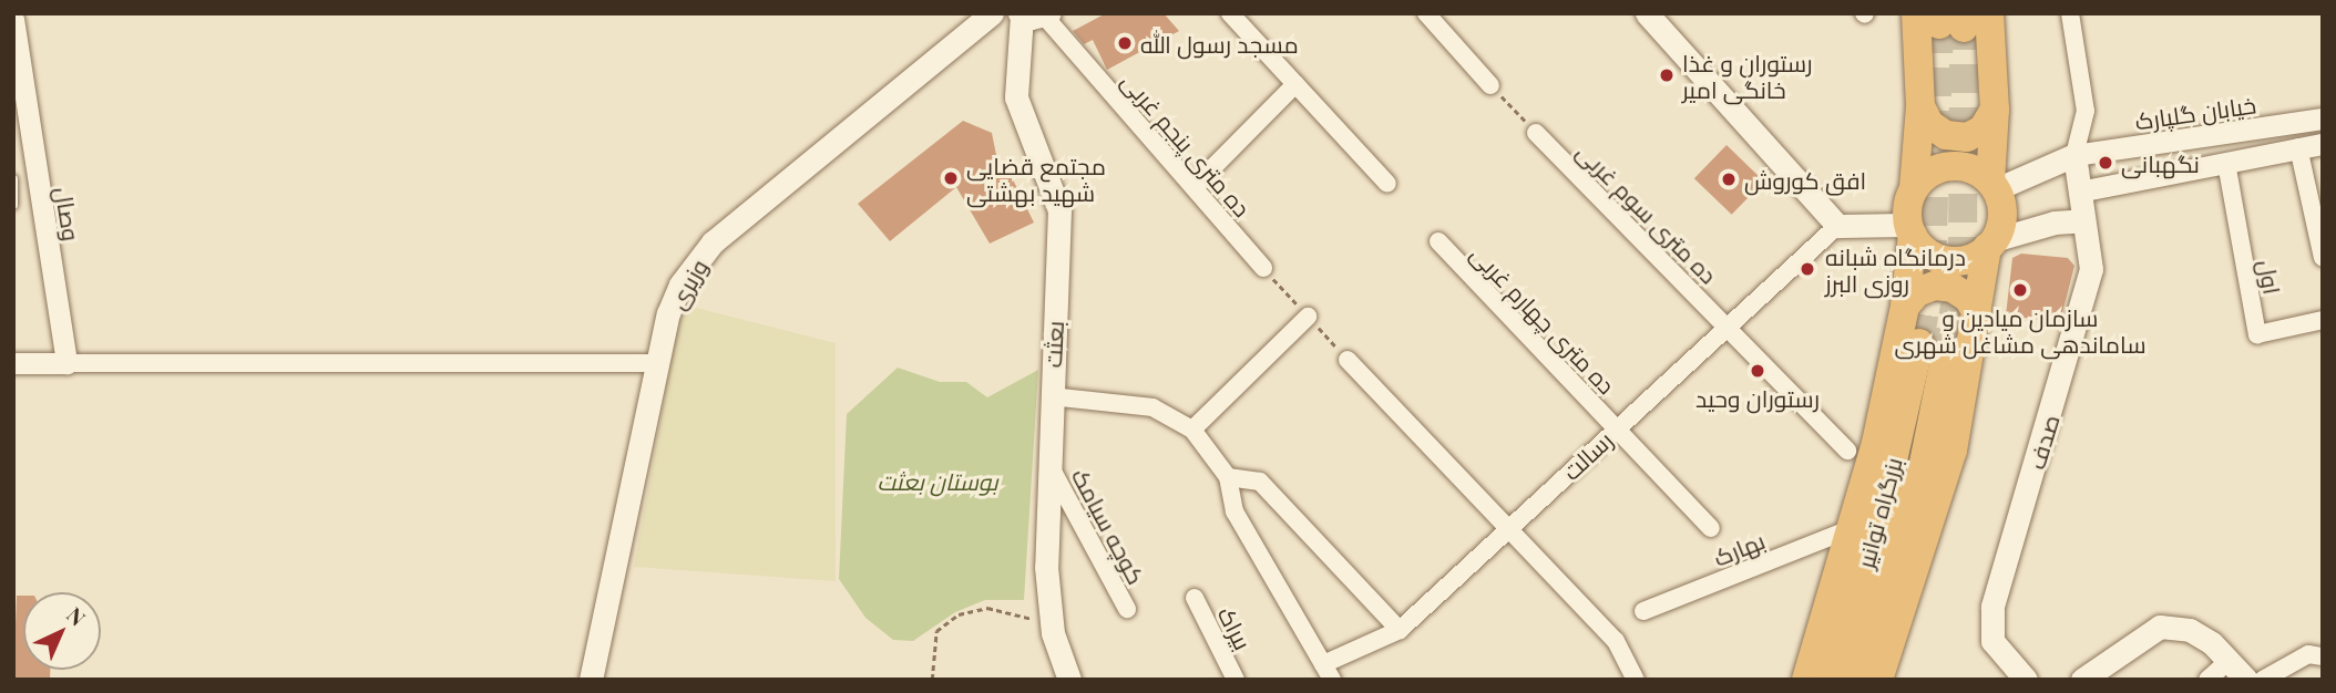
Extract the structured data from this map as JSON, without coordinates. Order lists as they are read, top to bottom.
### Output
{
  "streets": {
    "highway": ["بزرگراه توانیر"],
    "main road": ["وزیری", "بعثت", "صدف"],
    "street": [
      "خیابان گلپارک",
      "ده متری پنجم غربی",
      "ده متری سوم غربی",
      "وصال",
      "اول",
      "ده متری چهارم غربی",
      "رسالت",
      "کوچه سیامک",
      "بهارک",
      "بیراک"
    ]
  },
  "crossings": [
    ["خیابان گلپارک", "صدف"],
    ["ده متری پنجم غربی", "بعثت"],
    ["ده متری سوم غربی", "رسالت"],
    ["ده متری چهارم غربی", "رسالت"],
    ["بعثت", "کوچه سیامک"]
  ],
  "parks": ["بوستان بعثت"],
  "places": [
    "مسجد رسول الله",
    "رستوران و غذا خانگی امیر",
    "نگهبانی",
    "مجتمع قضایی شهید بهشتی",
    "افق کوروش",
    "درمانگاه شبانه روزی البرز",
    "سازمان میادین و ساماندهی مشاغل شهری",
    "رستوران وحید"
  ],
  "north": "top right"
}
